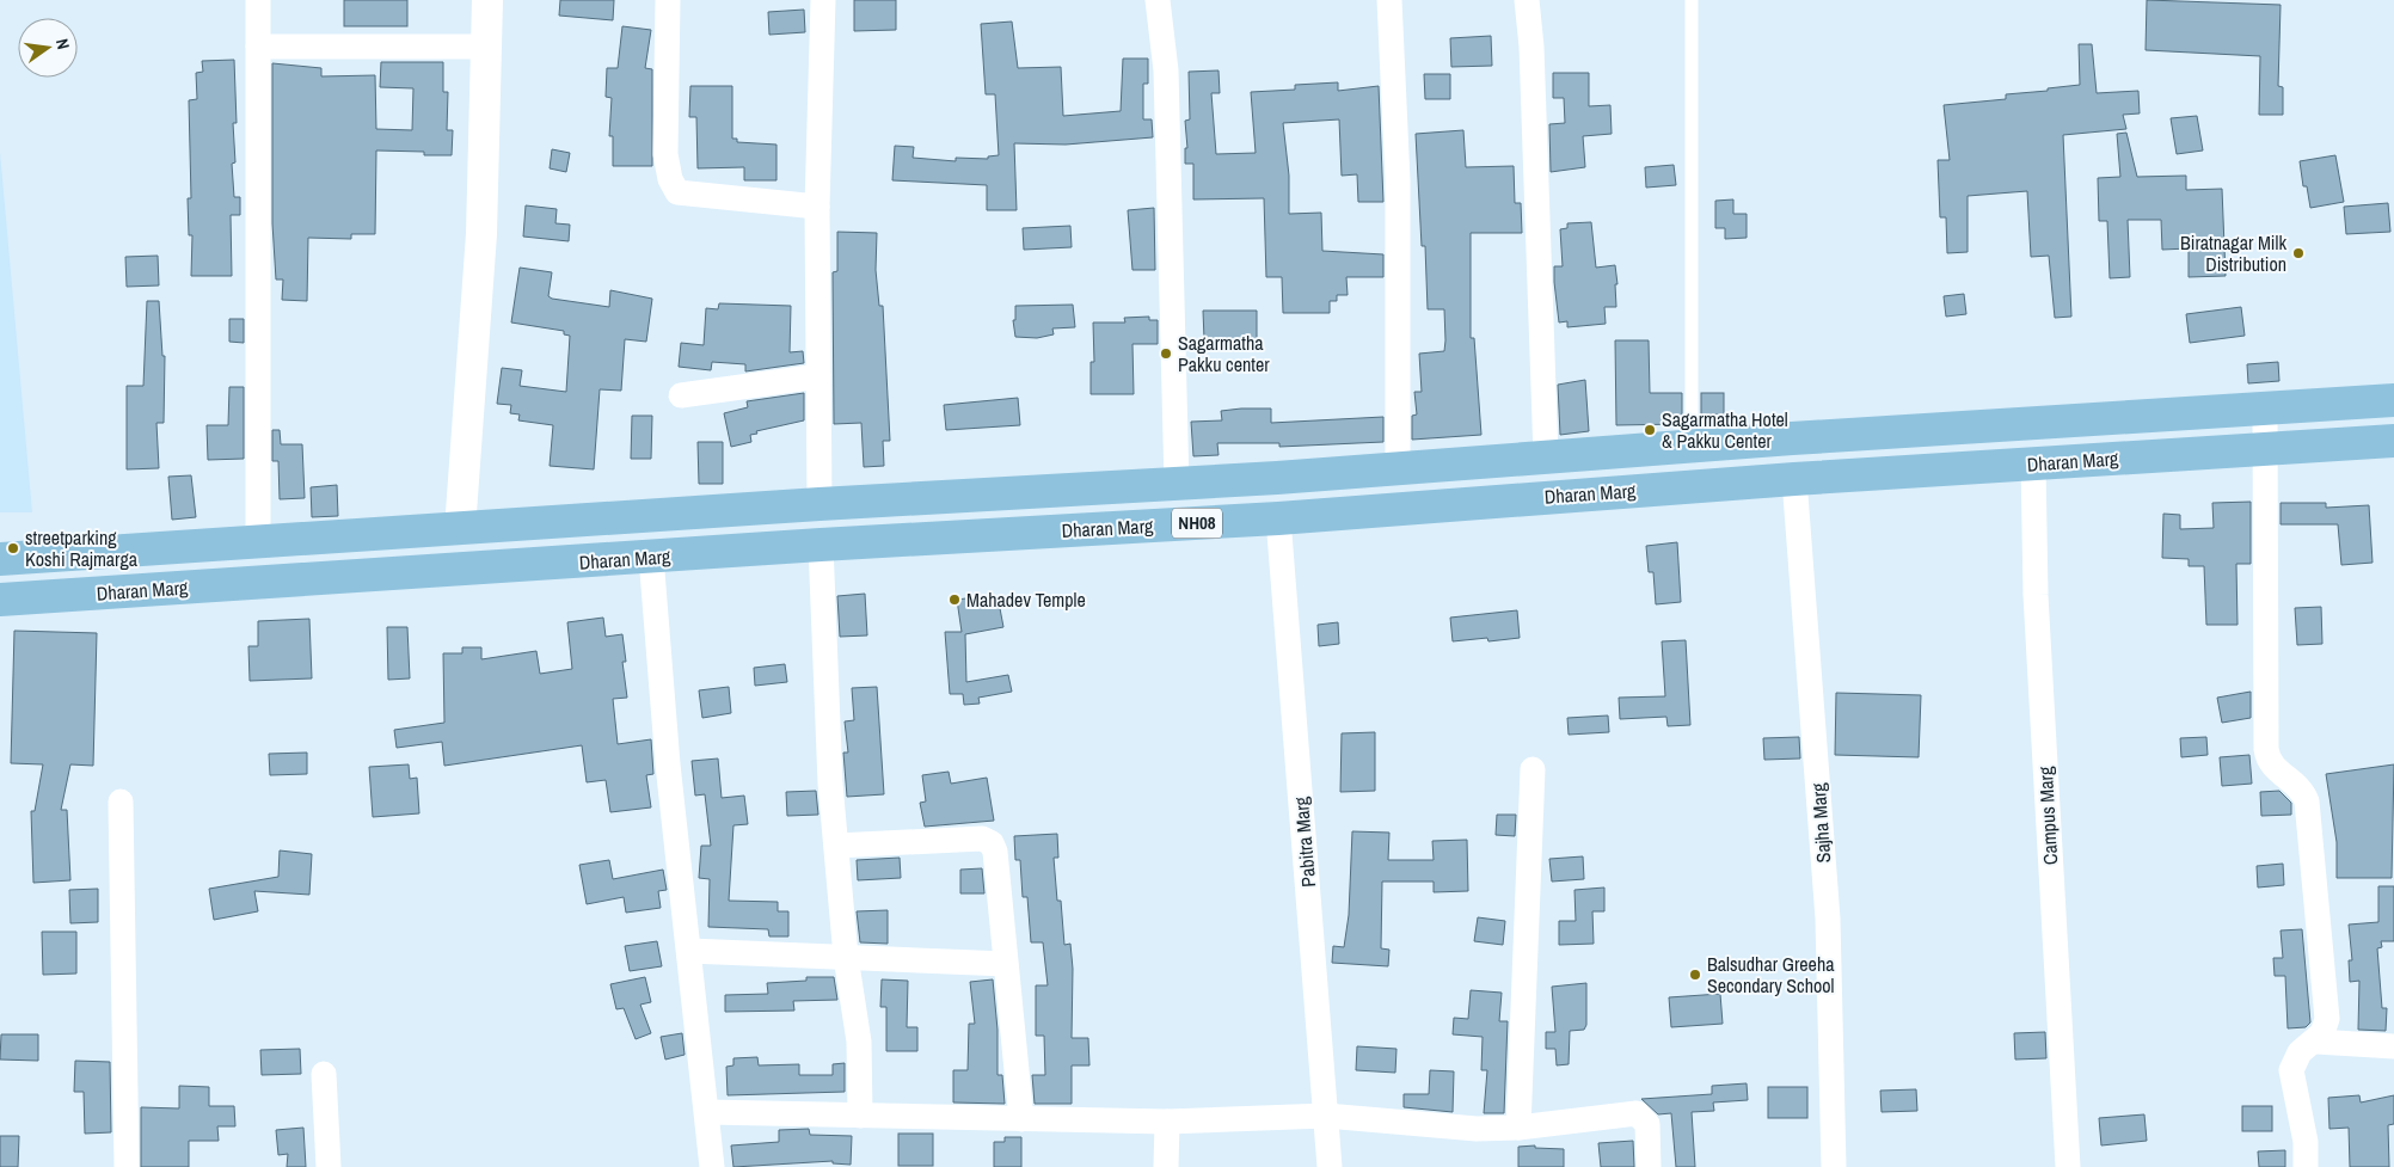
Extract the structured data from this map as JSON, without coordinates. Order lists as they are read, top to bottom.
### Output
{
  "streets": {
    "main road": ["Dharan Marg", "NH08"],
    "street": ["Campus Marg", "Sajha Marg", "Pabitra Marg"]
  },
  "crossings": [
    ["Dharan Marg", "Campus Marg"],
    ["Dharan Marg", "Sajha Marg"],
    ["Dharan Marg", "Pabitra Marg"]
  ],
  "places": [
    "Biratnagar Milk Distribution",
    "Sagarmatha Pakku center",
    "Sagarmatha Hotel & Pakku Center",
    "streetparking Koshi Rajmarga",
    "Mahadev Temple",
    "Balsudhar Greeha Secondary School"
  ],
  "north": "right"
}
